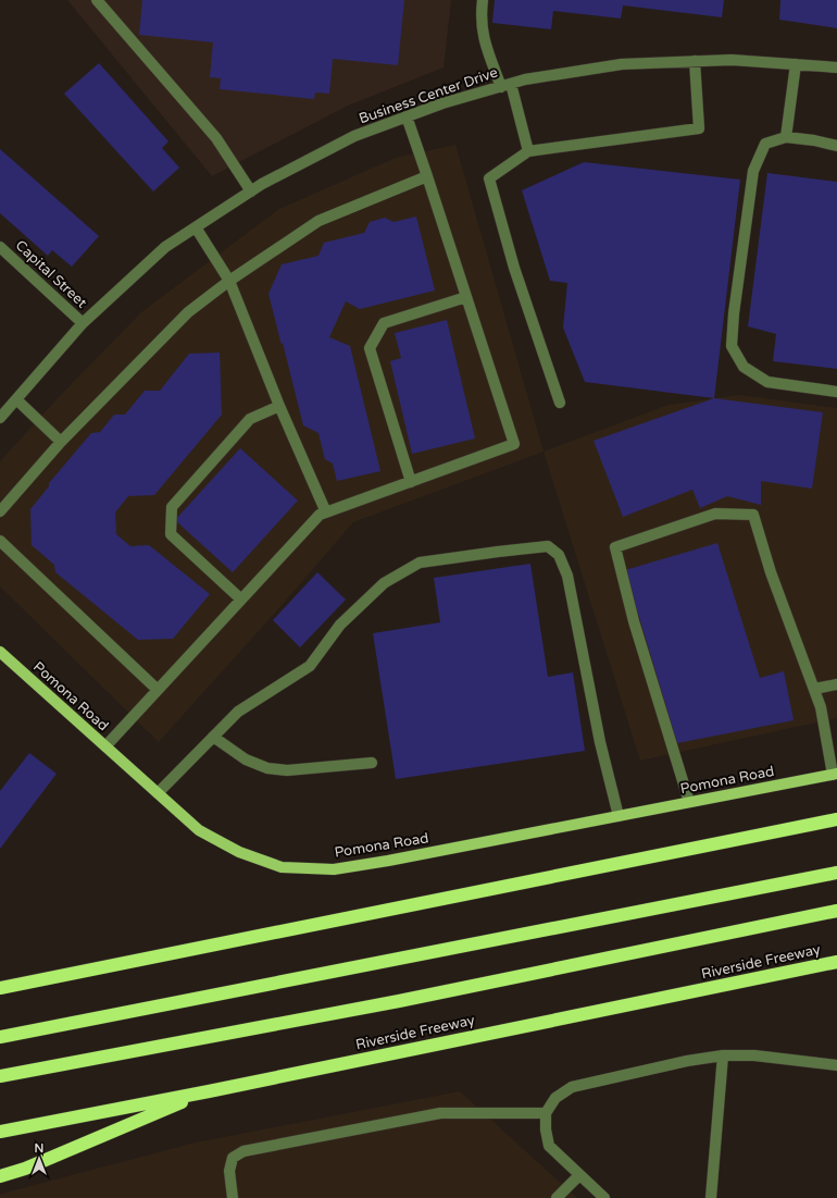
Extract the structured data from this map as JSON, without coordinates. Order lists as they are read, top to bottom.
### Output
{
  "streets": {
    "highway": ["Riverside Freeway"],
    "main road": ["Pomona Road"],
    "street": ["Business Center Drive", "Capital Street"]
  },
  "crossings": [
    ["Business Center Drive", "Capital Street"]
  ],
  "north": "top"
}
